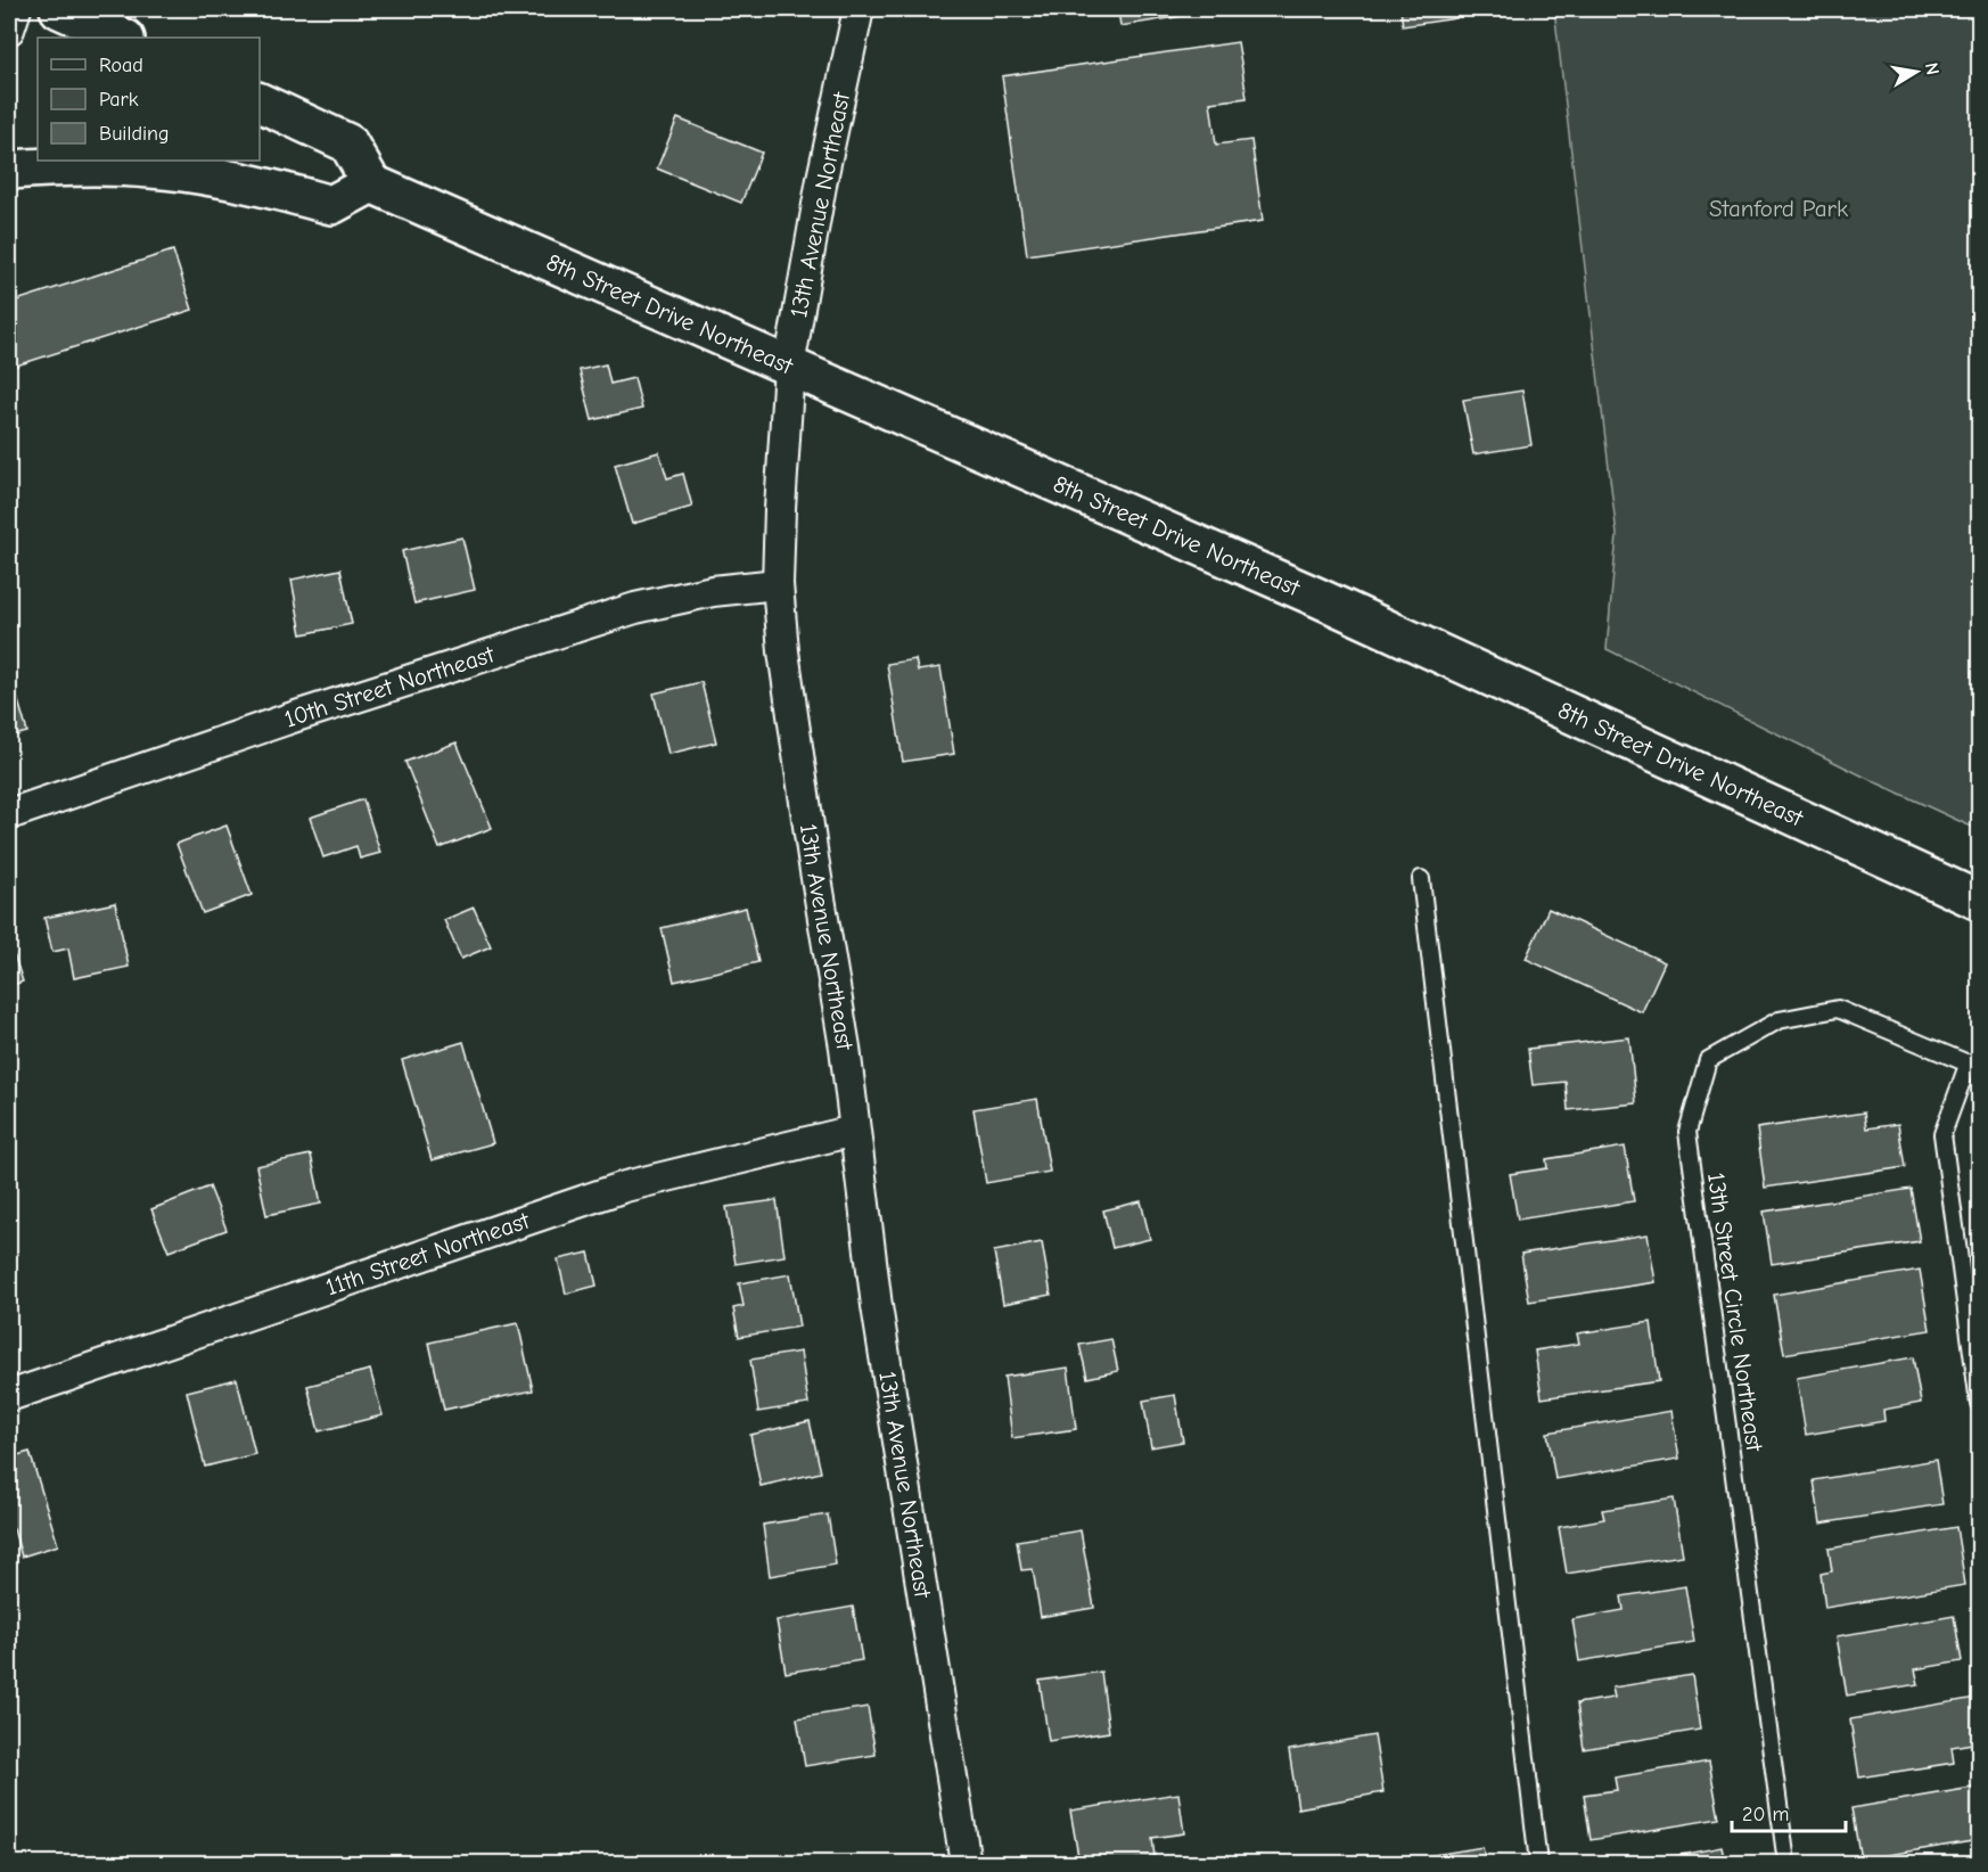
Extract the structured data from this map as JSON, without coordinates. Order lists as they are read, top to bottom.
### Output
{
  "streets": {
    "main road": ["8th Street Drive Northeast"],
    "street": ["13th Avenue Northeast", "10th Street Northeast", "11th Street Northeast"],
    "lane": ["13th Street Circle Northeast"]
  },
  "crossings": [
    ["13th Avenue Northeast", "8th Street Drive Northeast"],
    ["13th Avenue Northeast", "10th Street Northeast"],
    ["13th Avenue Northeast", "11th Street Northeast"]
  ],
  "parks": ["Stanford Park"],
  "legend": ["Road", "Park", "Building"],
  "scale_bar": "20 m",
  "north": "right"
}
